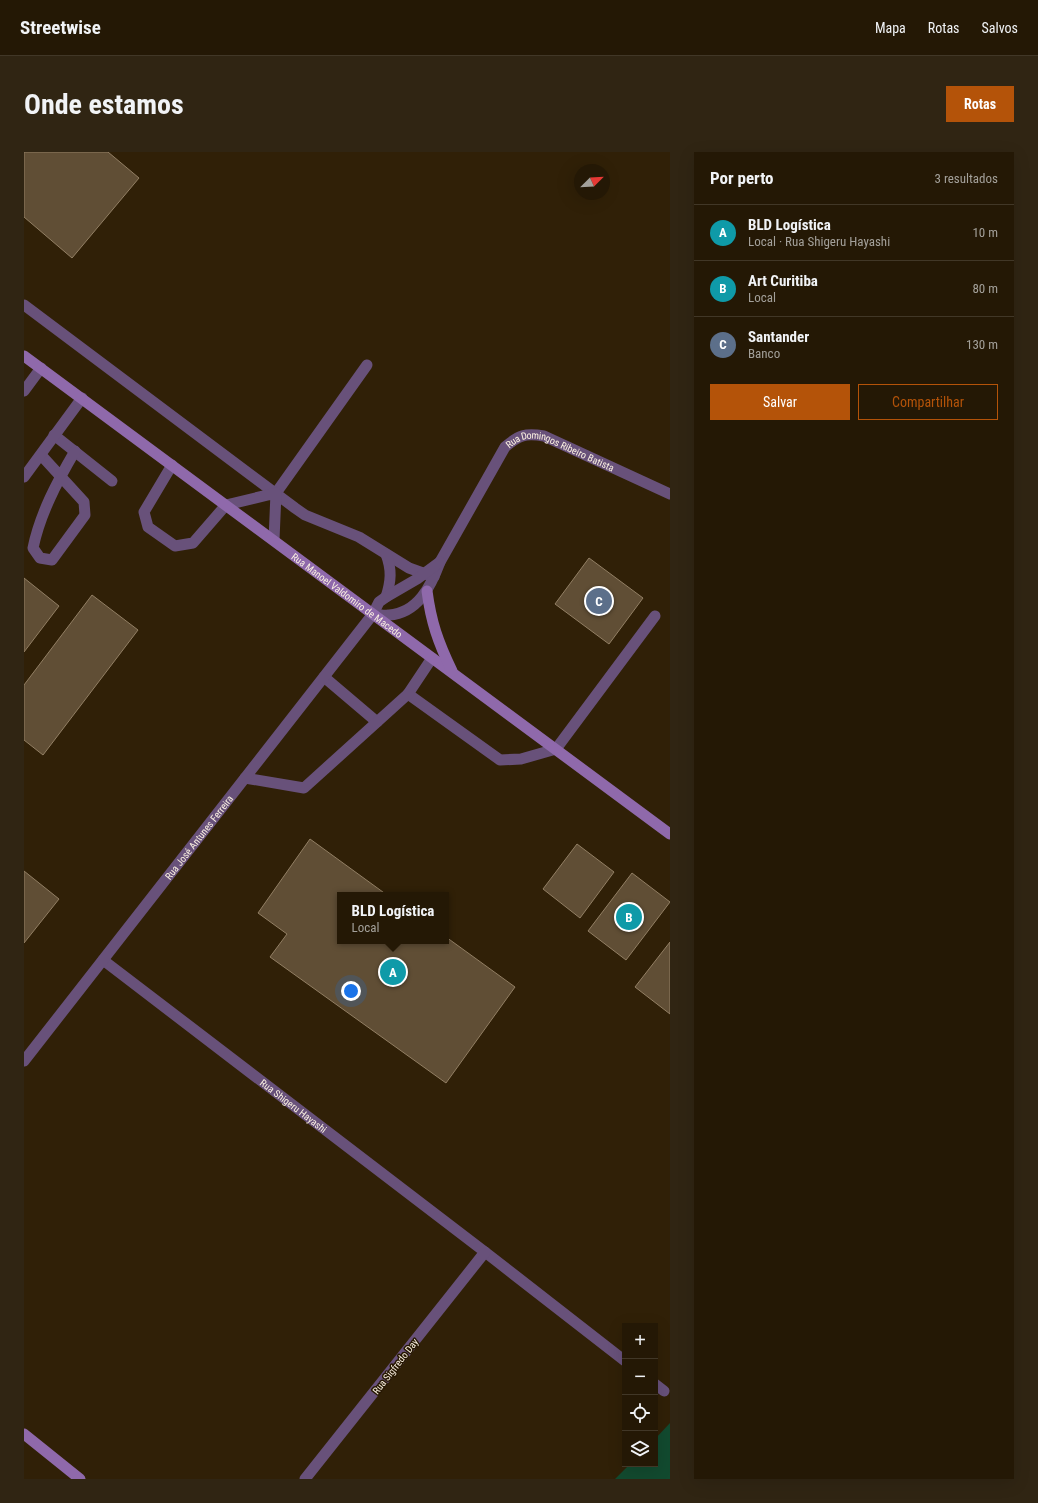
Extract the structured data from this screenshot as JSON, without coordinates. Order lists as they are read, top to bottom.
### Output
{
  "streets": {
    "main road": ["Rua Manoel Valdomiro de Macedo"],
    "street": [
      "Rua Domingos Ribeiro Batista",
      "Rua José Antunes Ferreira",
      "Rua Shigeru Hayashi",
      "Rua Sigfredo Day"
    ]
  },
  "crossings": [
    ["Rua Domingos Ribeiro Batista", "Rua Manoel Valdomiro de Macedo"],
    ["Rua Domingos Ribeiro Batista", "Rua José Antunes Ferreira"],
    ["Rua Manoel Valdomiro de Macedo", "Rua José Antunes Ferreira"],
    ["Rua José Antunes Ferreira", "Rua Shigeru Hayashi"],
    ["Rua Shigeru Hayashi", "Rua Sigfredo Day"]
  ],
  "north": "top right",
  "page": {
    "header": "Streetwise",
    "nav": ["Mapa", "Rotas", "Salvos"],
    "buttons": [
      "Rotas",
      ["Salvar", "Compartilhar"]
    ],
    "title": "Onde estamos",
    "heading": ["Por perto", "3 resultados"],
    "list": [
      {
        "mark": "A",
        "name": "BLD Logística",
        "note": "Local · Rua Shigeru Hayashi",
        "value": "10 m"
      },
      {
        "mark": "B",
        "name": "Art Curitiba",
        "note": "Local",
        "value": "80 m"
      },
      {
        "mark": "C",
        "name": "Santander",
        "note": "Banco",
        "value": "130 m"
      }
    ],
    "pins": ["C", "B", "A"],
    "popup": ["BLD Logística", "Local"],
    "map_buttons": ["+", "−"]
  }
}
